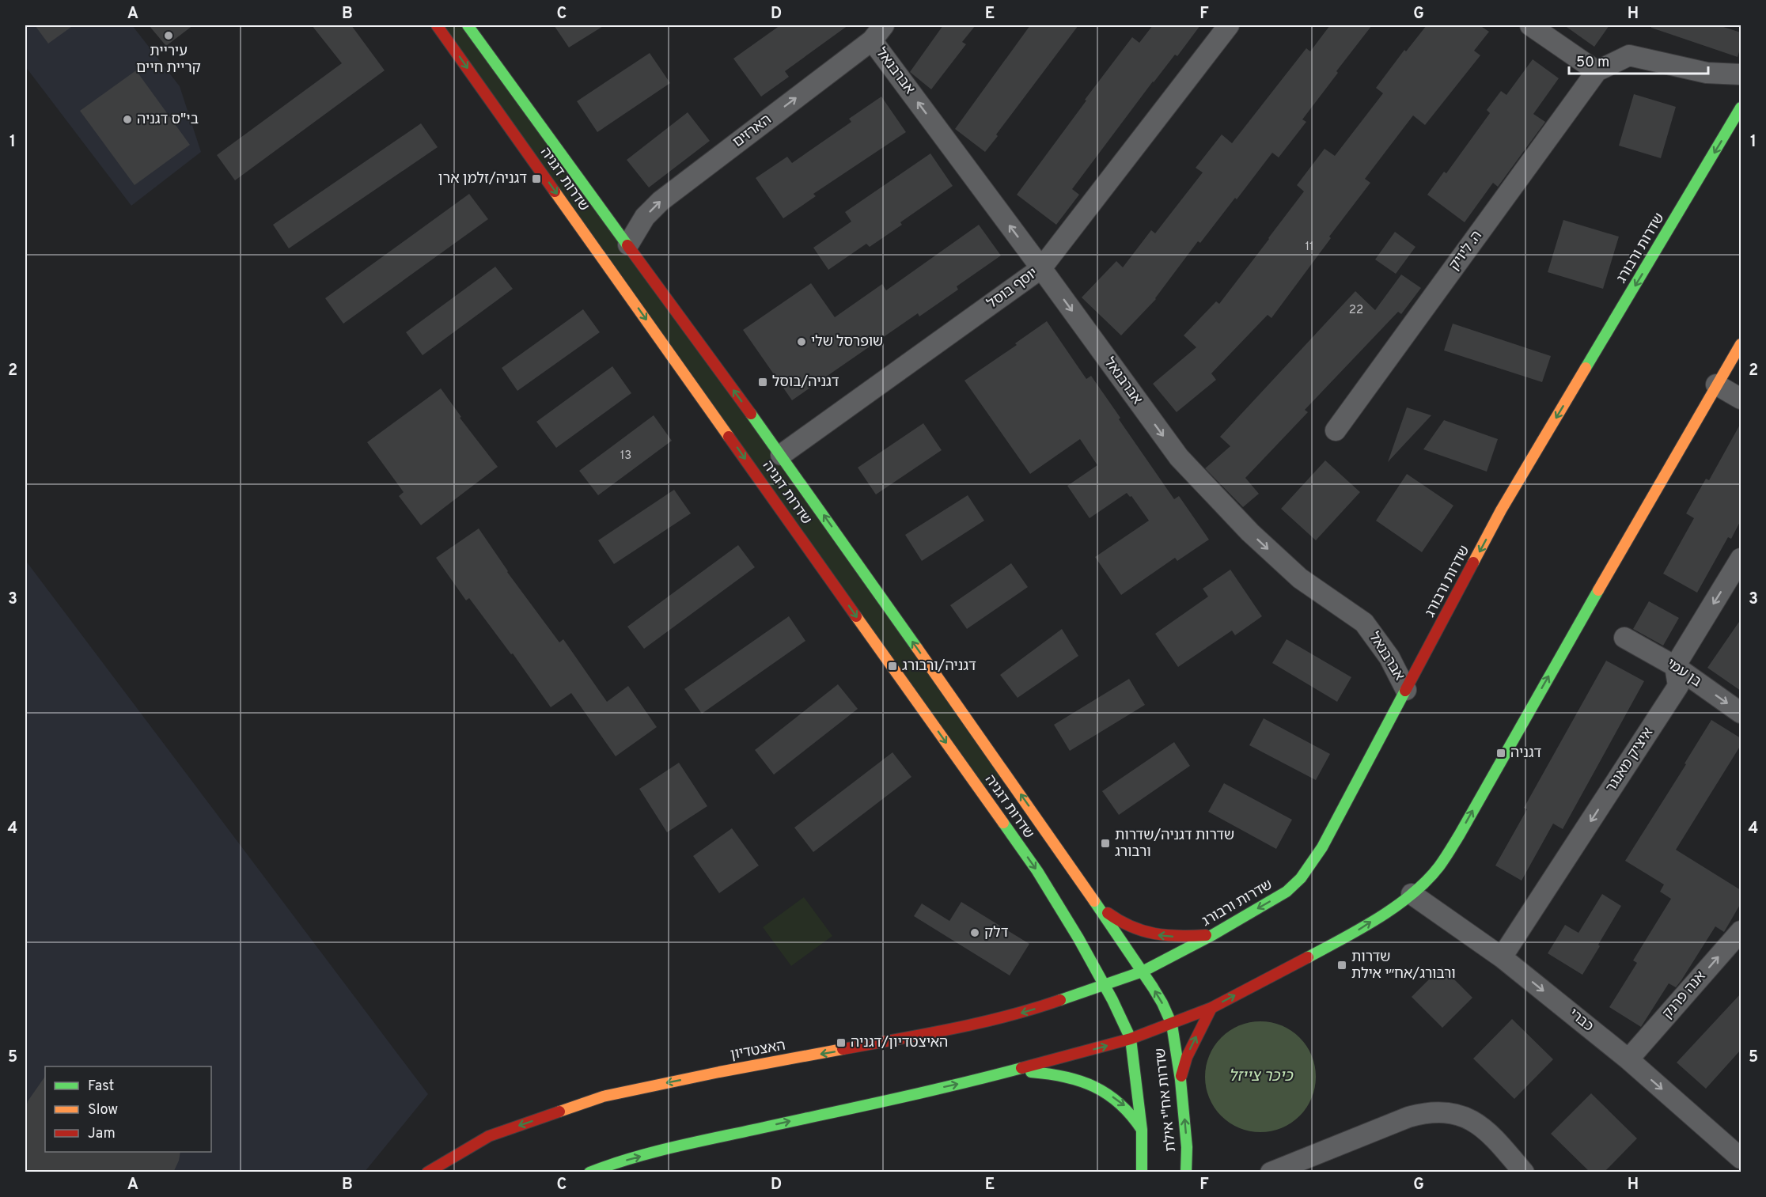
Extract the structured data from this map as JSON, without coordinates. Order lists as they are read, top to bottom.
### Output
{
  "streets": {
    "main road": [
      "שדרות דגניה",
      "שדרות ורבורג",
      "האצטדיון",
      "שדרות אח\"י אילת"
    ],
    "street": [
      "אברבנאל",
      "הארזים",
      "ה. ליויק",
      "יוסף בוסל",
      "בן עמי",
      "איציק מאנגר",
      "אנה פרנק",
      "כברי"
    ]
  },
  "crossings": [
    ["אברבנאל", "הארזים"],
    ["אברבנאל", "שדרות ורבורג"],
    ["אברבנאל", "יוסף בוסל"],
    ["הארזים", "שדרות דגניה"],
    ["שדרות דגניה", "שדרות ורבורג"],
    ["שדרות דגניה", "יוסף בוסל"],
    ["שדרות דגניה", "האצטדיון"],
    ["שדרות דגניה", "שדרות אח\"י אילת"],
    ["שדרות ורבורג", "האצטדיון"],
    ["שדרות ורבורג", "שדרות אח\"י אילת"],
    ["בן עמי", "איציק מאנגר"],
    ["איציק מאנגר", "כברי"],
    ["אנה פרנק", "כברי"],
    ["האצטדיון", "שדרות אח\"י אילת"]
  ],
  "one_way": [
    "הארזים",
    "שדרות ורבורג",
    "בן עמי",
    "איציק מאנגר",
    "אנה פרנק",
    "כברי"
  ],
  "water": ["כיכר צייזל"],
  "places": {
    "other": [
      "עיריית קריית חיים",
      "בי\"ס דגניה",
      "שופרסל שלי",
      "דלק"
    ],
    "transit": [
      "דגניה/זלמן ארן",
      "דגניה/בוסל",
      "דגניה/ורבורג",
      "דגניה",
      "שדרות דגניה/שדרות ורבורג",
      "שדרות ורבורג/אח״י אילת",
      "האיצטדיון/דגניה"
    ]
  },
  "house_numbers": ["11", "22", "13"],
  "legend": ["Fast", "Slow", "Jam"],
  "scale_bar": "50 m",
  "grid": {
    "columns": [
      "A",
      "B",
      "C",
      "D",
      "E",
      "F",
      "G",
      "H"
    ],
    "rows": [
      "1",
      "2",
      "3",
      "4",
      "5"
    ]
  }
}
